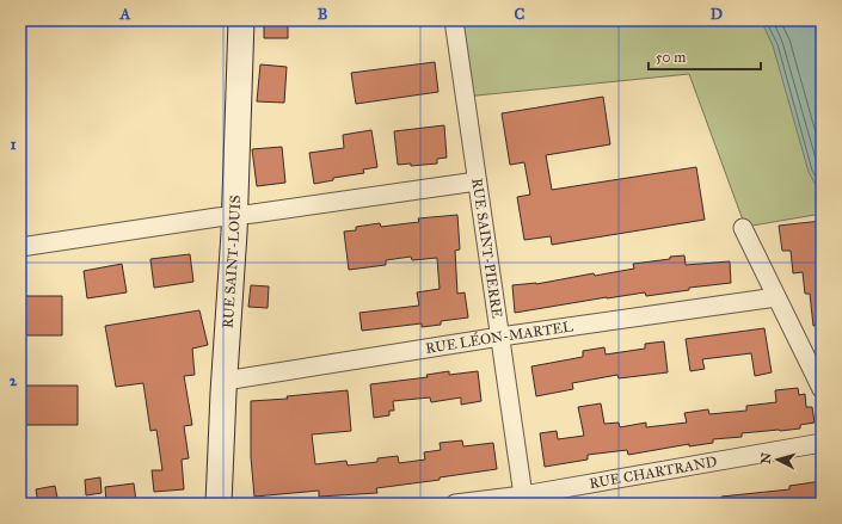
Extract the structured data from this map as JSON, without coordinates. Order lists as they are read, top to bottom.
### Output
{
  "streets": {
    "main road": ["RUE SAINT-LOUIS"],
    "street": ["RUE SAINT-PIERRE", "RUE LÉON-MARTEL", "RUE CHARTRAND"]
  },
  "crossings": [
    ["RUE SAINT-PIERRE", "RUE LÉON-MARTEL"],
    ["RUE SAINT-PIERRE", "RUE CHARTRAND"],
    ["RUE SAINT-LOUIS", "RUE LÉON-MARTEL"]
  ],
  "scale_bar": "50 m",
  "north": "left",
  "grid": {
    "columns": [
      "A",
      "B",
      "C",
      "D"
    ],
    "rows": ["1", "2"]
  }
}
